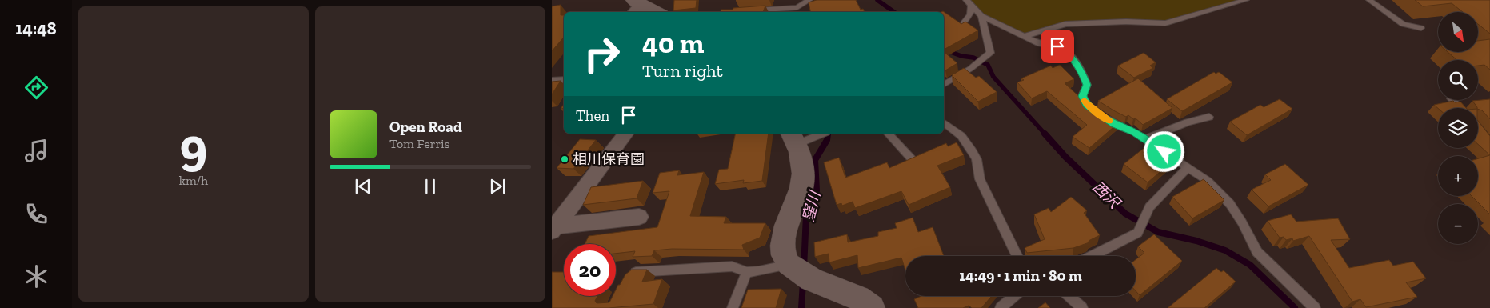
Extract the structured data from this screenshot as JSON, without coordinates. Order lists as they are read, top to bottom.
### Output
{
  "water": ["西沢", "窪川"],
  "places": ["相川保育園"],
  "north": "bottom right",
  "page": {
    "tabs": "14:48",
    "tile": ["9", "km/h"],
    "map_buttons": ["+", "−"],
    "turn": ["40 m", "Turn right"],
    "then": "Then",
    "song": ["Open Road", "Tom Ferris"],
    "limit": "20",
    "trip": "14:49 · 1 min · 80 m"
  }
}
